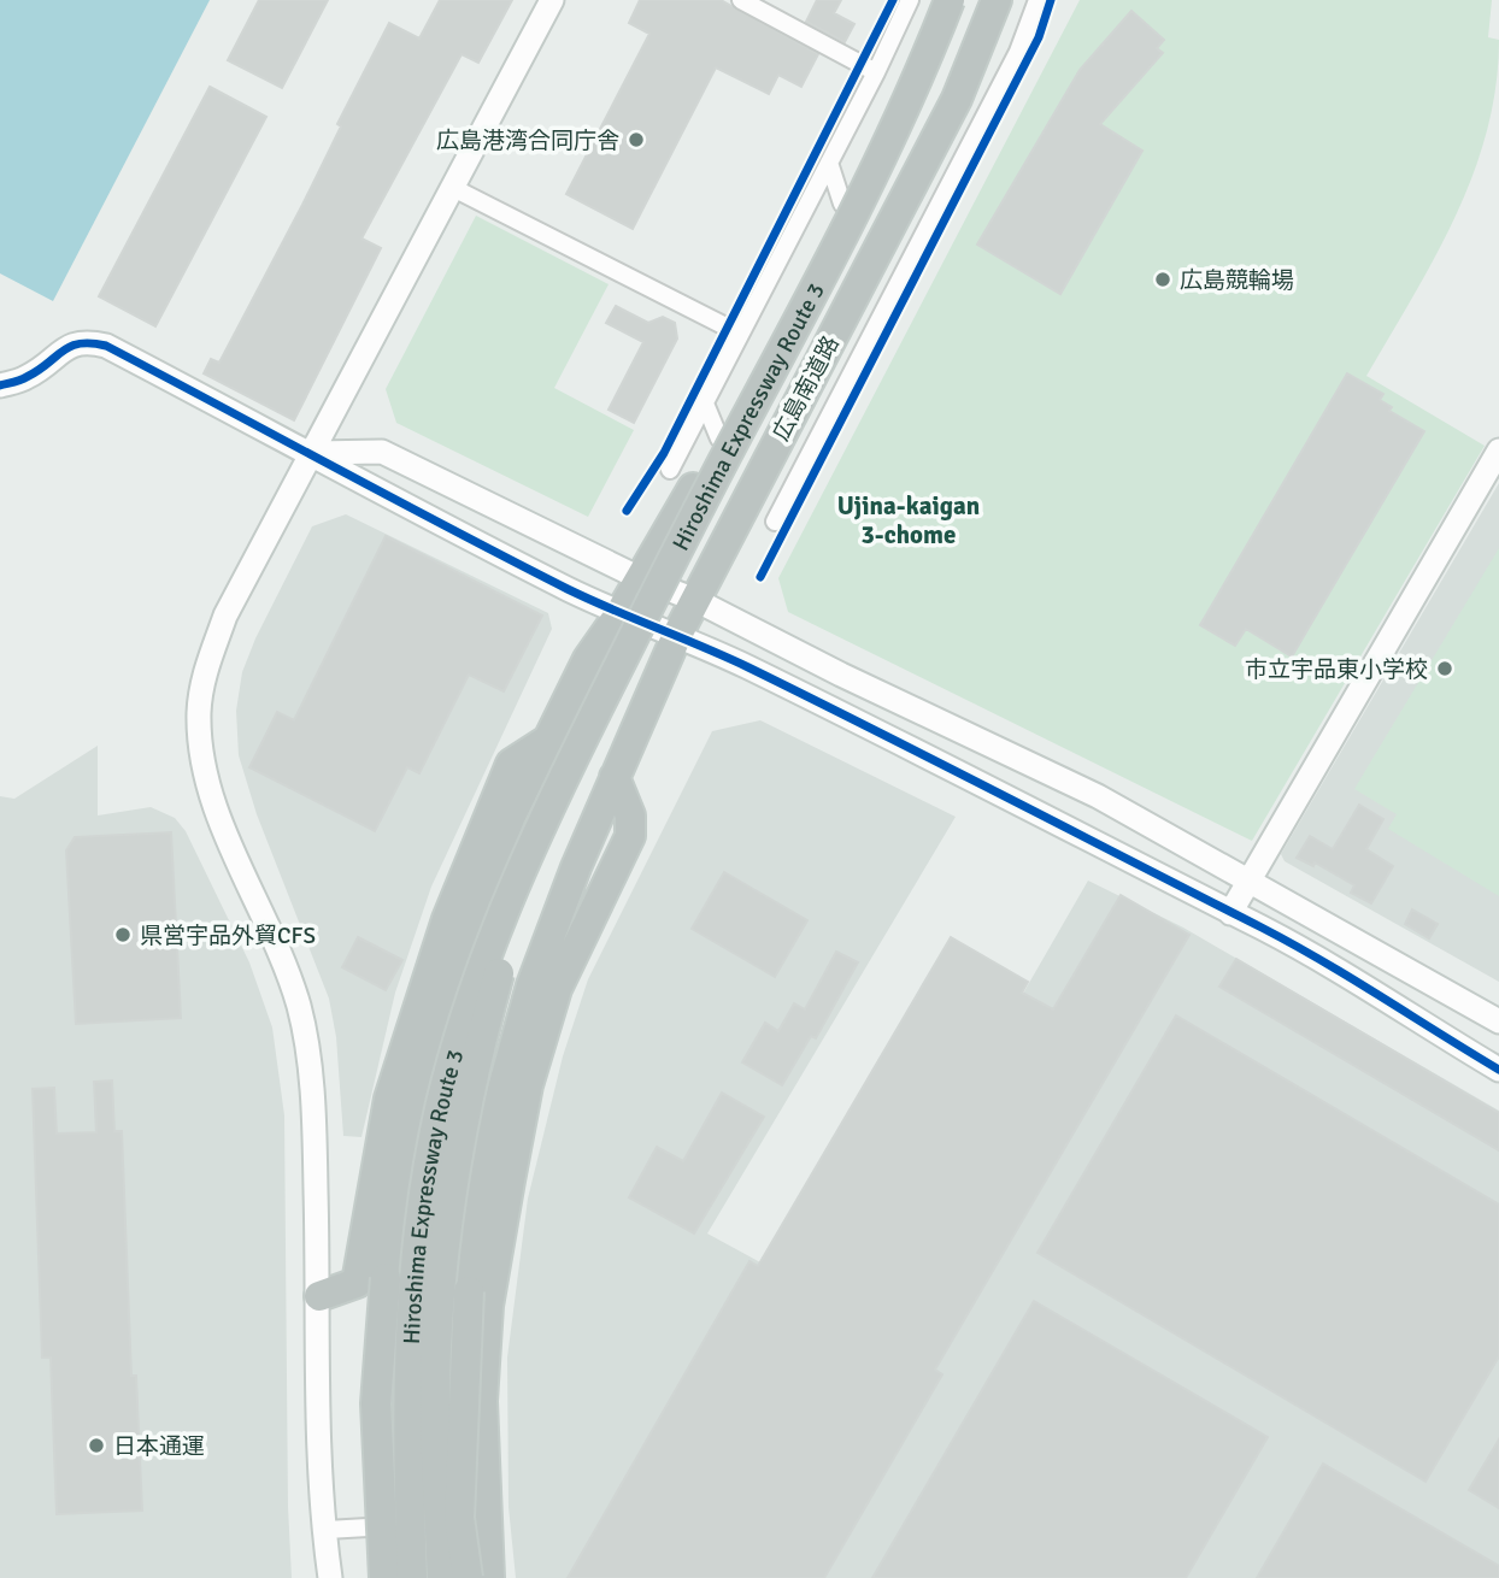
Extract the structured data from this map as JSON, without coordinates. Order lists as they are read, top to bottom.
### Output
{
  "streets": {
    "highway": ["広島南道路", "Hiroshima Expressway Route 3"]
  },
  "districts": ["Ujina-kaigan 3-chome"],
  "places": [
    "広島港湾合同庁舎",
    "広島競輪場",
    "市立宇品東小学校",
    "県営宇品外貿CFS",
    "日本通運"
  ]
}
